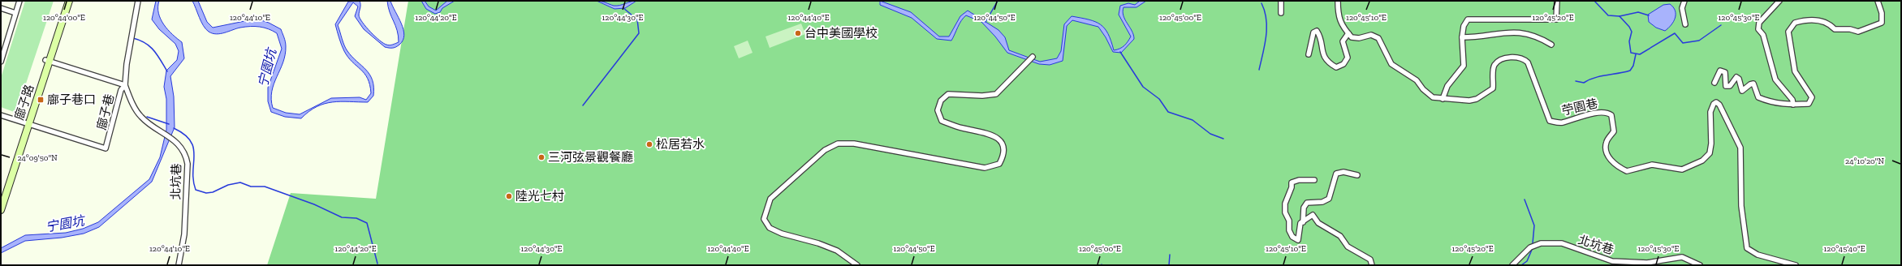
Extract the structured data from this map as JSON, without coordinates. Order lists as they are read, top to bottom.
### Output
{
  "streets": {
    "main road": ["廍子路"],
    "street": ["苧園巷", "廍子巷", "北坑巷"]
  },
  "crossings": [
    ["廍子路", "廍子巷"],
    ["廍子巷", "北坑巷"]
  ],
  "water": ["宁園坑"],
  "places": {
    "other": [
      "台中美國學校",
      "松居若水",
      "三河弦景觀餐廳",
      "陸光七村"
    ],
    "transit": ["廍子巷口"]
  },
  "coordinates": [
    "120°44'00\"E",
    "120°44'10\"E",
    "120°44'20\"E",
    "120°44'30\"E",
    "120°44'40\"E",
    "120°44'50\"E",
    "120°45'00\"E",
    "120°45'10\"E",
    "120°45'20\"E",
    "120°45'30\"E",
    "24°09'50\"N",
    "24°10'20\"N",
    "120°45'40\"E"
  ]
}
